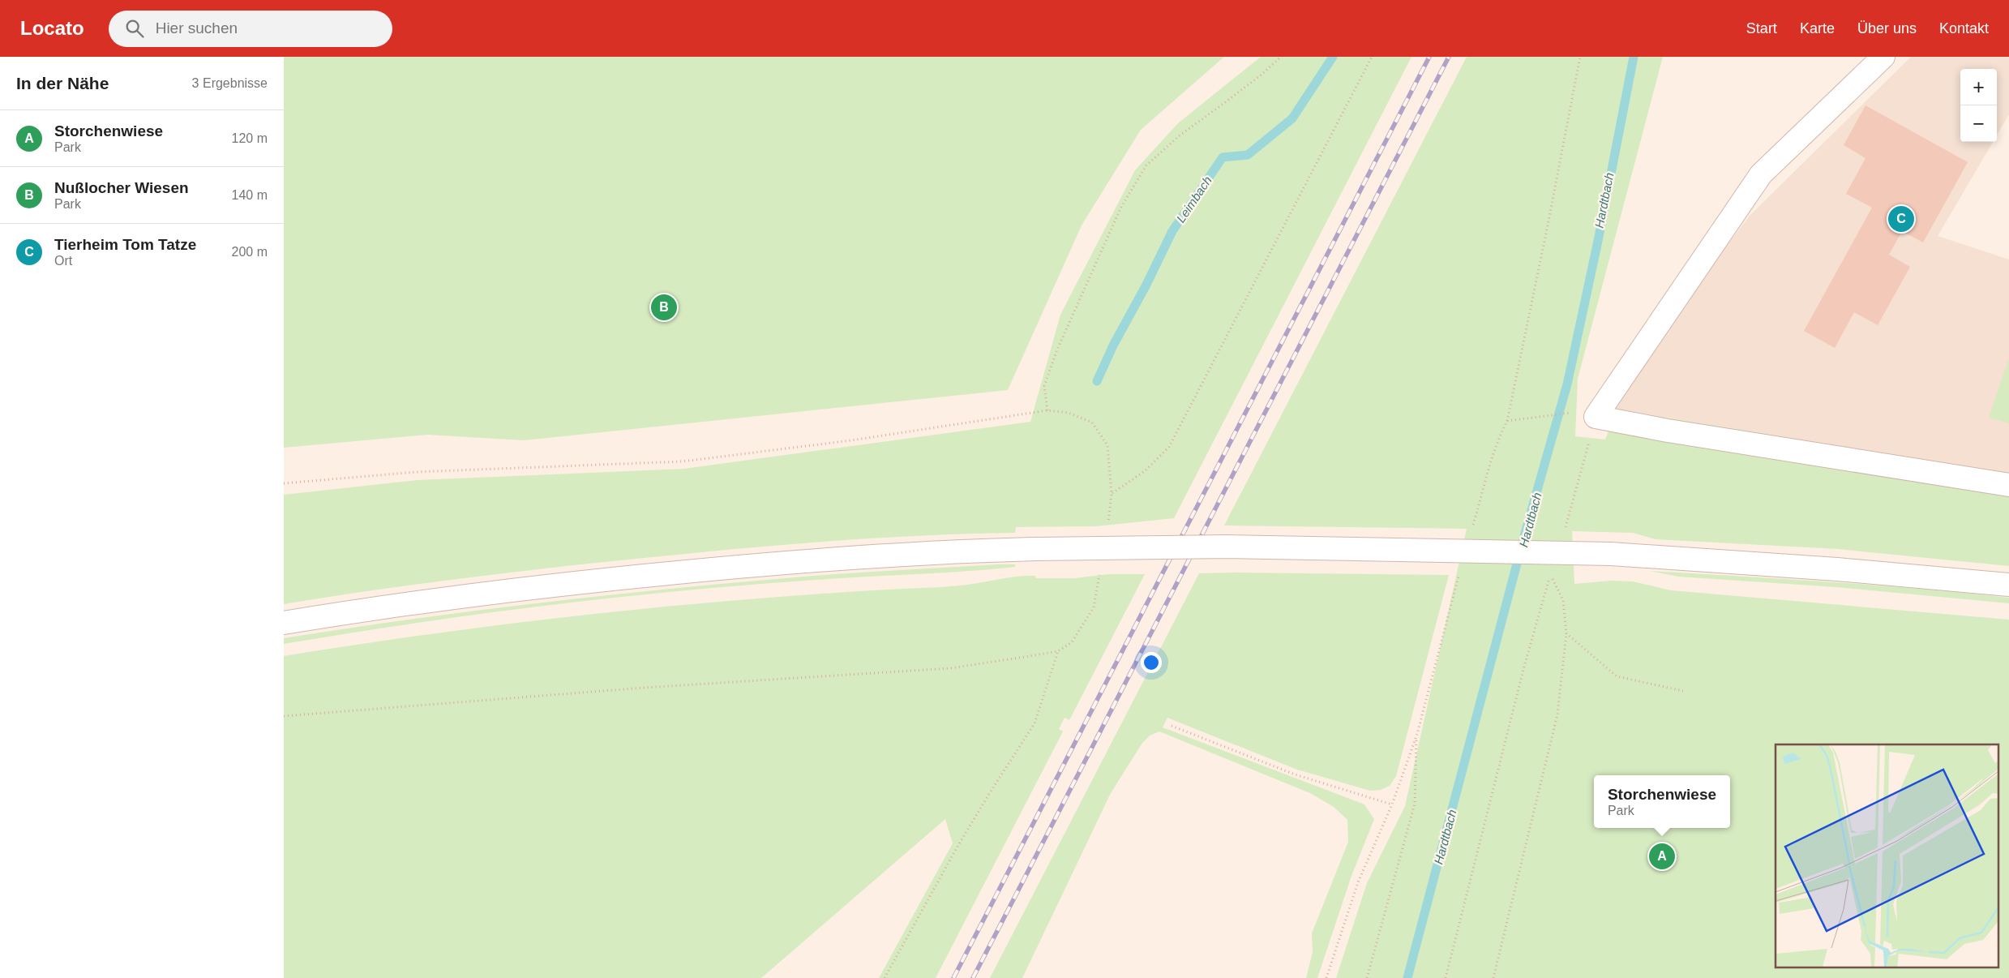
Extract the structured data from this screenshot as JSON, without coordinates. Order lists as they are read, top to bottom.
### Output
{
  "water": ["Leimbach", "Hardtbach"],
  "page": {
    "header": "Locato",
    "search": "Hier suchen",
    "nav": [
      "Start",
      "Karte",
      "Über uns",
      "Kontakt"
    ],
    "heading": ["In der Nähe", "3 Ergebnisse"],
    "map_buttons": ["+", "−"],
    "list": [
      {
        "mark": "A",
        "name": "Storchenwiese",
        "note": "Park",
        "value": "120 m"
      },
      {
        "mark": "B",
        "name": "Nußlocher Wiesen",
        "note": "Park",
        "value": "140 m"
      },
      {
        "mark": "C",
        "name": "Tierheim Tom Tatze",
        "note": "Ort",
        "value": "200 m"
      }
    ],
    "pins": ["C", "B", "A"],
    "popup": ["Storchenwiese", "Park"]
  }
}
